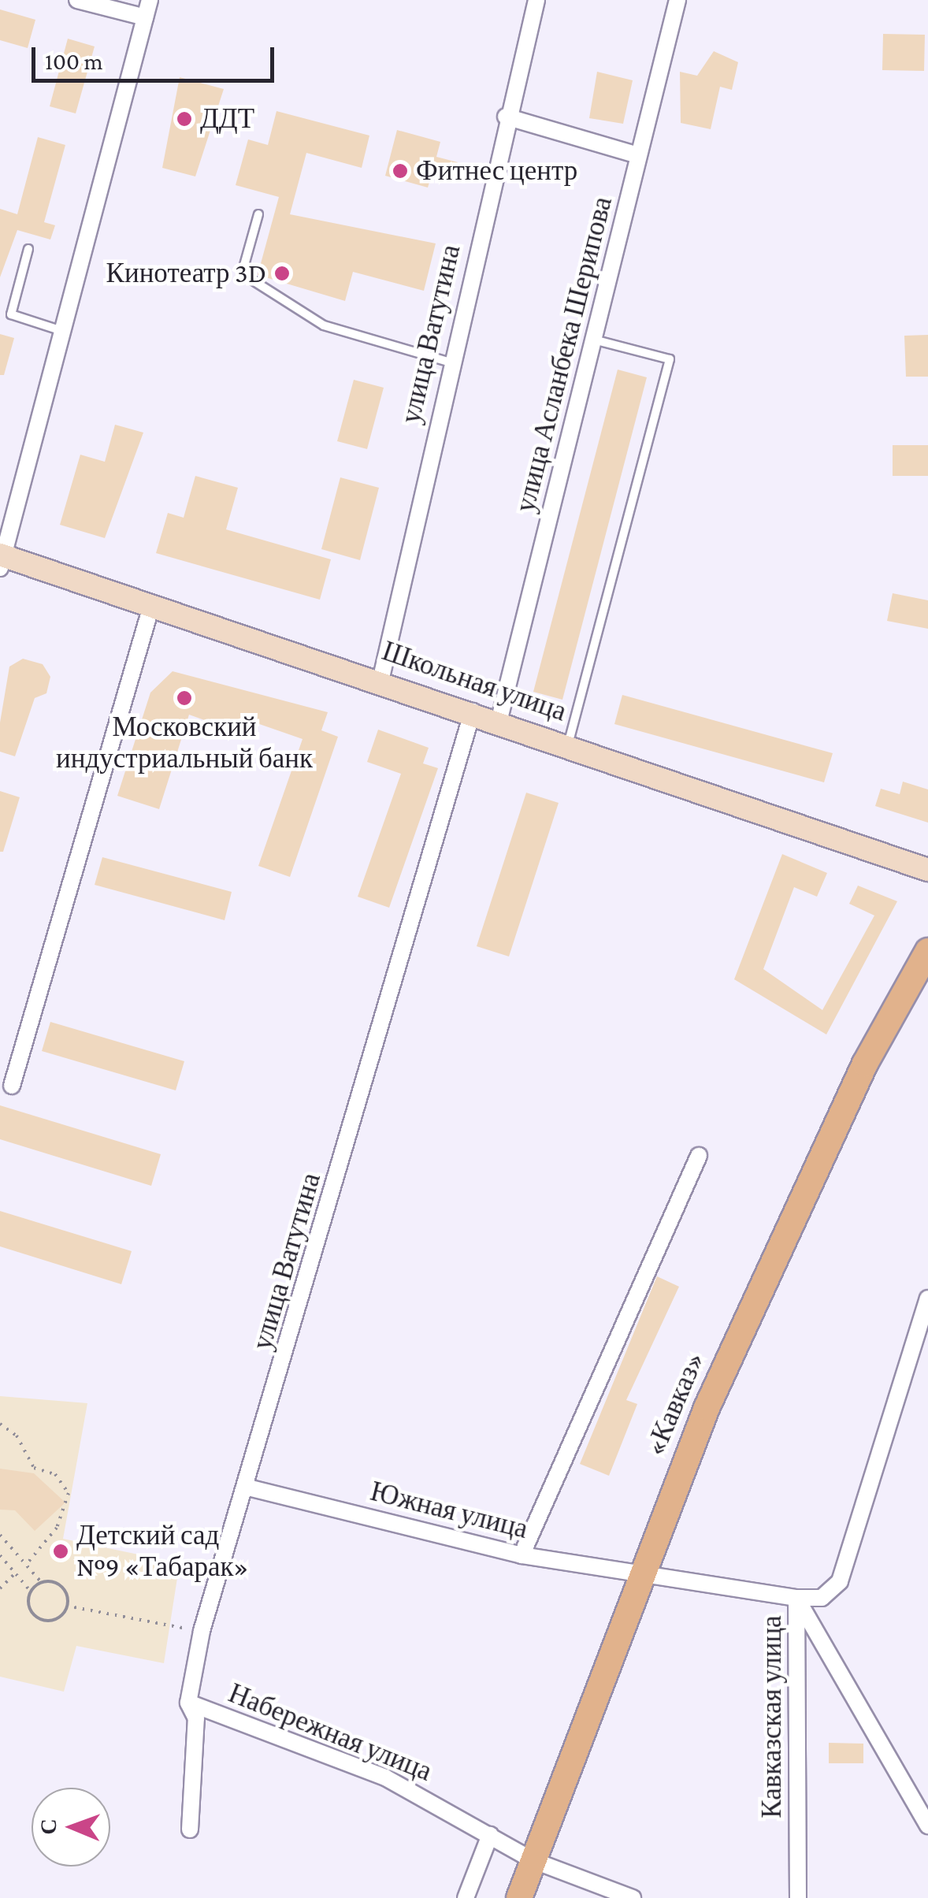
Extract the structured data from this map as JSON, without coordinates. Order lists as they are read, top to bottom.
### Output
{
  "streets": {
    "main road": ["«Кавказ»"],
    "street": [
      "улица Ватутина",
      "улица Асланбека Шерипова",
      "Школьная улица",
      "Южная улица",
      "Кавказская улица",
      "Набережная улица"
    ]
  },
  "crossings": [
    ["улица Ватутина", "Школьная улица"],
    ["улица Ватутина", "Южная улица"],
    ["улица Ватутина", "Набережная улица"],
    ["улица Асланбека Шерипова", "Школьная улица"],
    ["«Кавказ»", "Южная улица"],
    ["«Кавказ»", "Набережная улица"],
    ["Южная улица", "Кавказская улица"]
  ],
  "places": [
    "ДДТ",
    "Фитнес центр",
    "Кинотеатр 3D",
    "Московский индустриальный банк",
    "Детский сад №9 «Табарак»"
  ],
  "scale_bar": "100 m",
  "north": "left"
}
